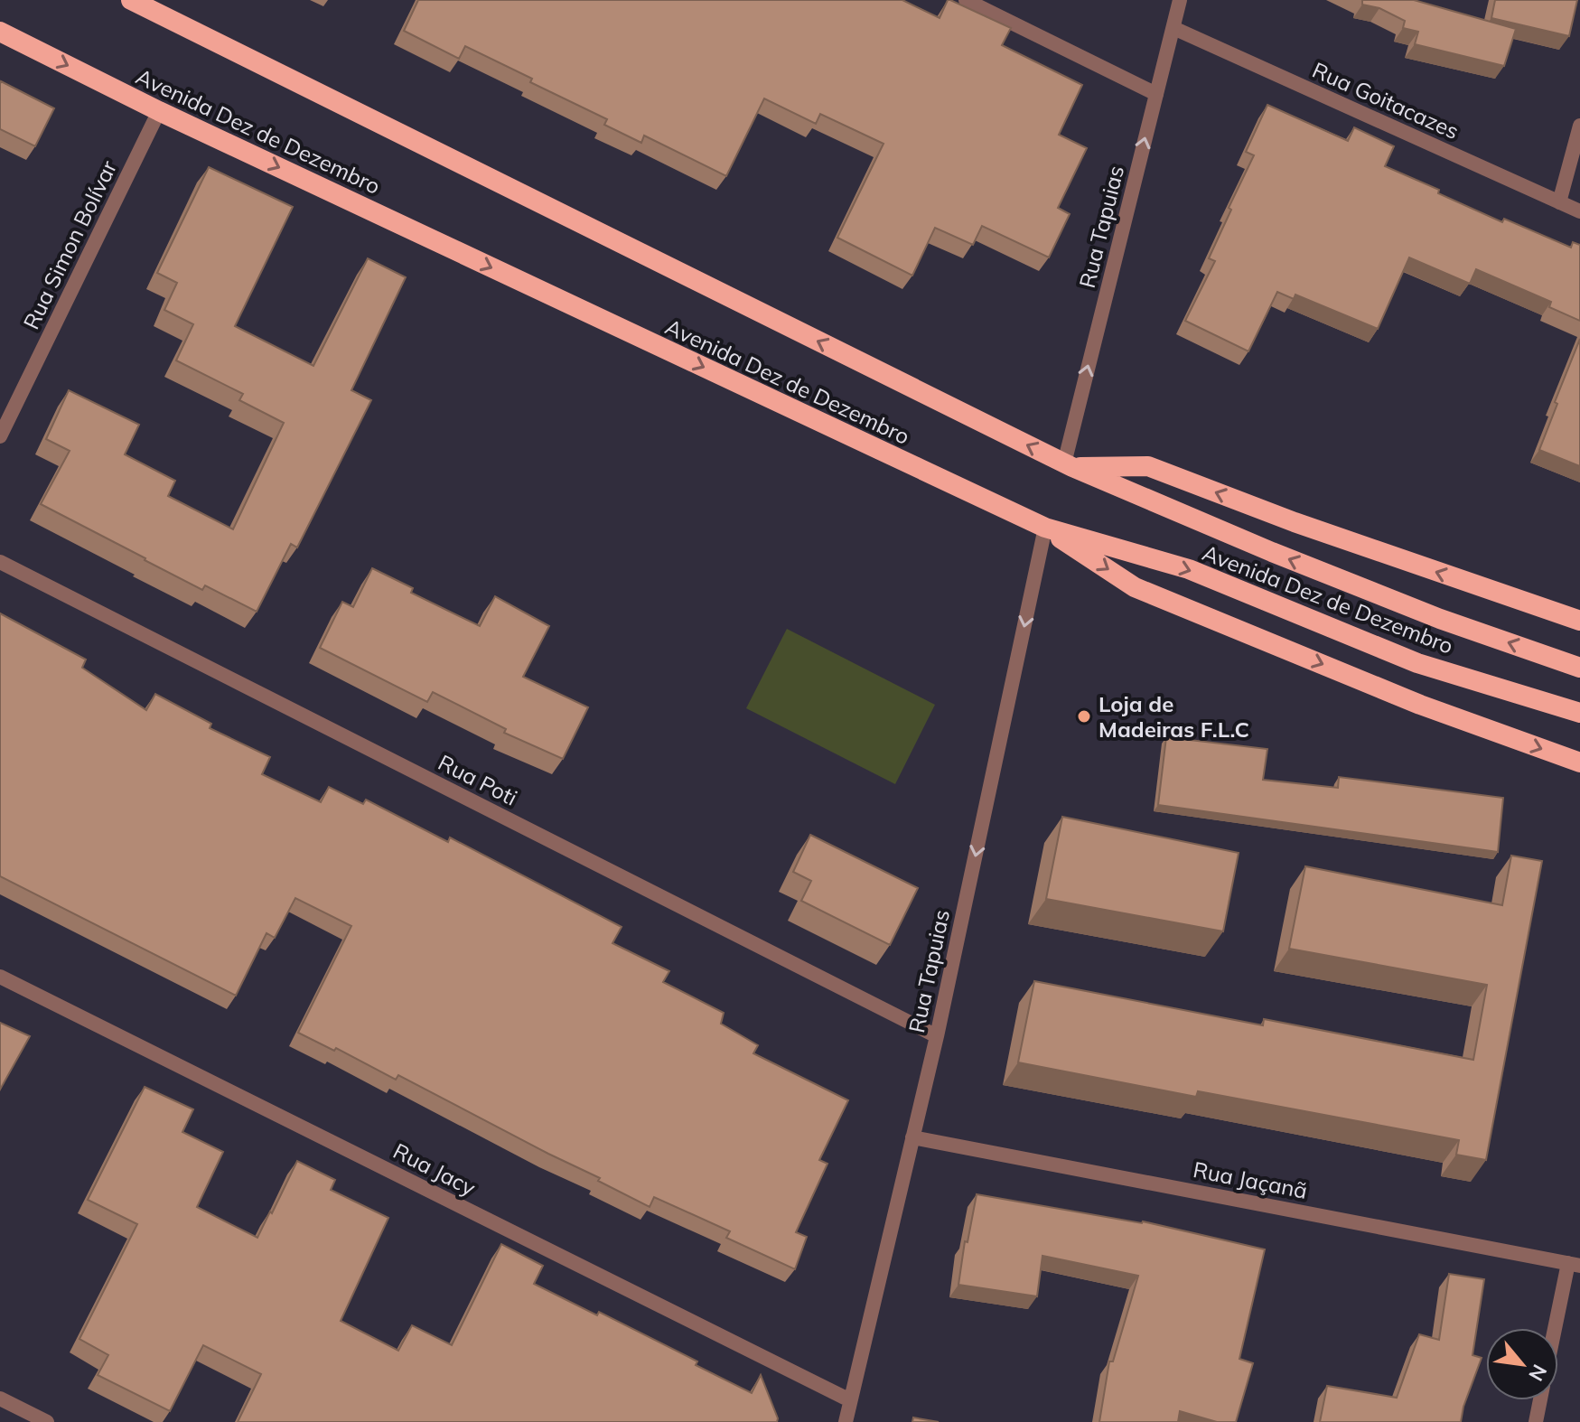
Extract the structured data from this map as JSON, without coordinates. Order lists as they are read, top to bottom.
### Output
{
  "streets": {
    "highway": ["Avenida Dez de Dezembro"],
    "street": [
      "Rua Goitacazes",
      "Rua Tapuias",
      "Rua Simon Bolívar",
      "Rua Poti",
      "Rua Jacy",
      "Rua Jaçanã"
    ]
  },
  "crossings": [
    ["Rua Goitacazes", "Rua Tapuias"],
    ["Avenida Dez de Dezembro", "Rua Tapuias"],
    ["Avenida Dez de Dezembro", "Rua Simon Bolívar"],
    ["Rua Tapuias", "Rua Poti"],
    ["Rua Tapuias", "Rua Jacy"],
    ["Rua Tapuias", "Rua Jaçanã"]
  ],
  "places": ["Loja de Madeiras F.L.C"],
  "north": "bottom right"
}
